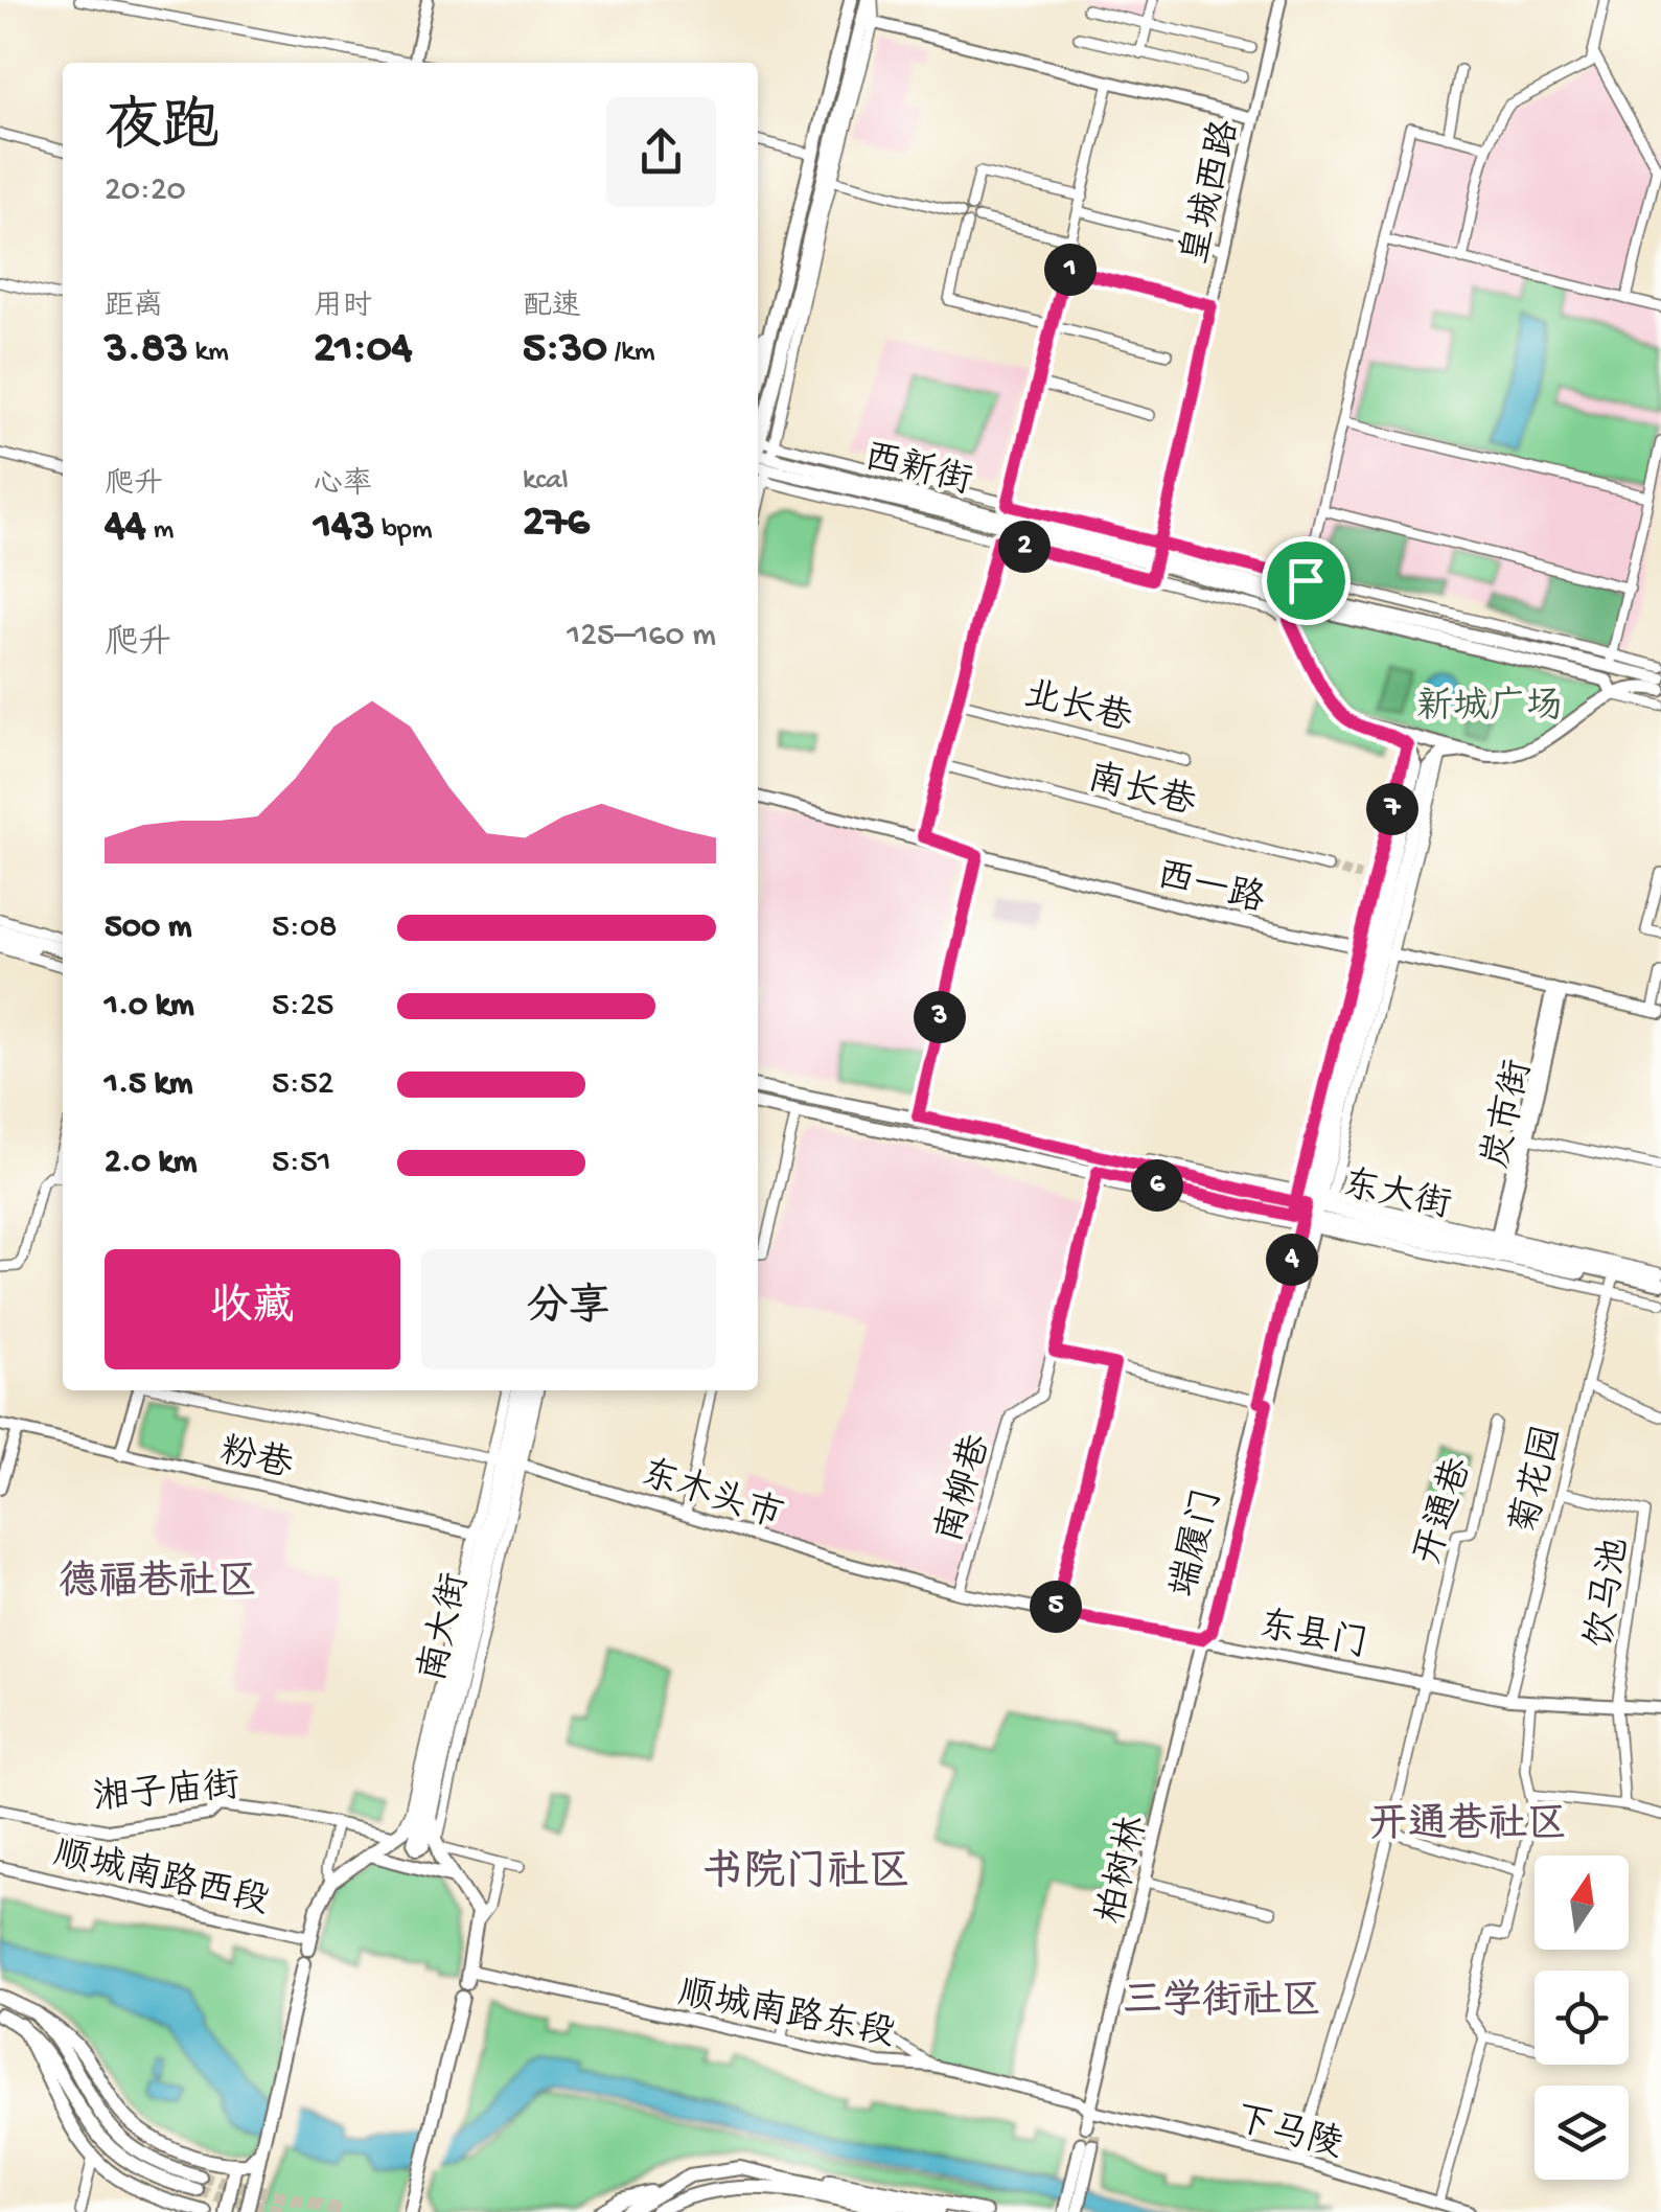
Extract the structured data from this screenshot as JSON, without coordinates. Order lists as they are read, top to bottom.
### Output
{
  "streets": {
    "main road": [
      "西新街",
      "东大街",
      "端履门",
      "南大街",
      "柏树林"
    ],
    "street": [
      "皇城西路",
      "北长巷",
      "南长巷",
      "西一路",
      "炭市街",
      "粉巷",
      "菊花园",
      "南柳巷",
      "东木头市",
      "开通巷",
      "饮马池",
      "东县门",
      "湘子庙街",
      "顺城南路西段",
      "顺城南路东段",
      "下马陵"
    ]
  },
  "crossings": [
    ["皇城西路", "西新街"],
    ["西一路", "炭市街"],
    ["西一路", "端履门"],
    ["炭市街", "东大街"],
    ["东大街", "菊花园"],
    ["东大街", "南柳巷"],
    ["东大街", "端履门"],
    ["粉巷", "南大街"],
    ["菊花园", "饮马池"],
    ["菊花园", "东县门"],
    ["南柳巷", "东县门"],
    ["东木头市", "南大街"],
    ["东木头市", "东县门"],
    ["开通巷", "东县门"],
    ["开通巷", "下马陵"],
    ["端履门", "东县门"],
    ["端履门", "柏树林"],
    ["饮马池", "东县门"],
    ["南大街", "湘子庙街"],
    ["东县门", "柏树林"],
    ["柏树林", "顺城南路东段"],
    ["柏树林", "下马陵"],
    ["顺城南路东段", "下马陵"]
  ],
  "districts": [
    "德福巷社区",
    "开通巷社区",
    "书院门社区",
    "三学街社区"
  ],
  "parks": ["新城广场"],
  "north": "top",
  "page": {
    "heading": ["夜跑", "20:20"],
    "stats": [
      ["距离", "3.83 km"],
      ["用时", "21:04"],
      ["配速", "5:30 /km"],
      ["爬升", "44 m"],
      ["心率", "143 bpm"],
      ["kcal", "276"]
    ],
    "pins": [
      "1",
      "2",
      "7",
      "3",
      "6",
      "4",
      "5"
    ],
    "chart": ["爬升", "125–160 m"],
    "list": [
      {
        "name": "500 m",
        "note": "5:08"
      },
      {
        "name": "1.0 km",
        "note": "5:25"
      },
      {
        "name": "1.5 km",
        "note": "5:52"
      },
      {
        "name": "2.0 km",
        "note": "5:51"
      }
    ],
    "buttons": ["收藏", "分享"]
  }
}
